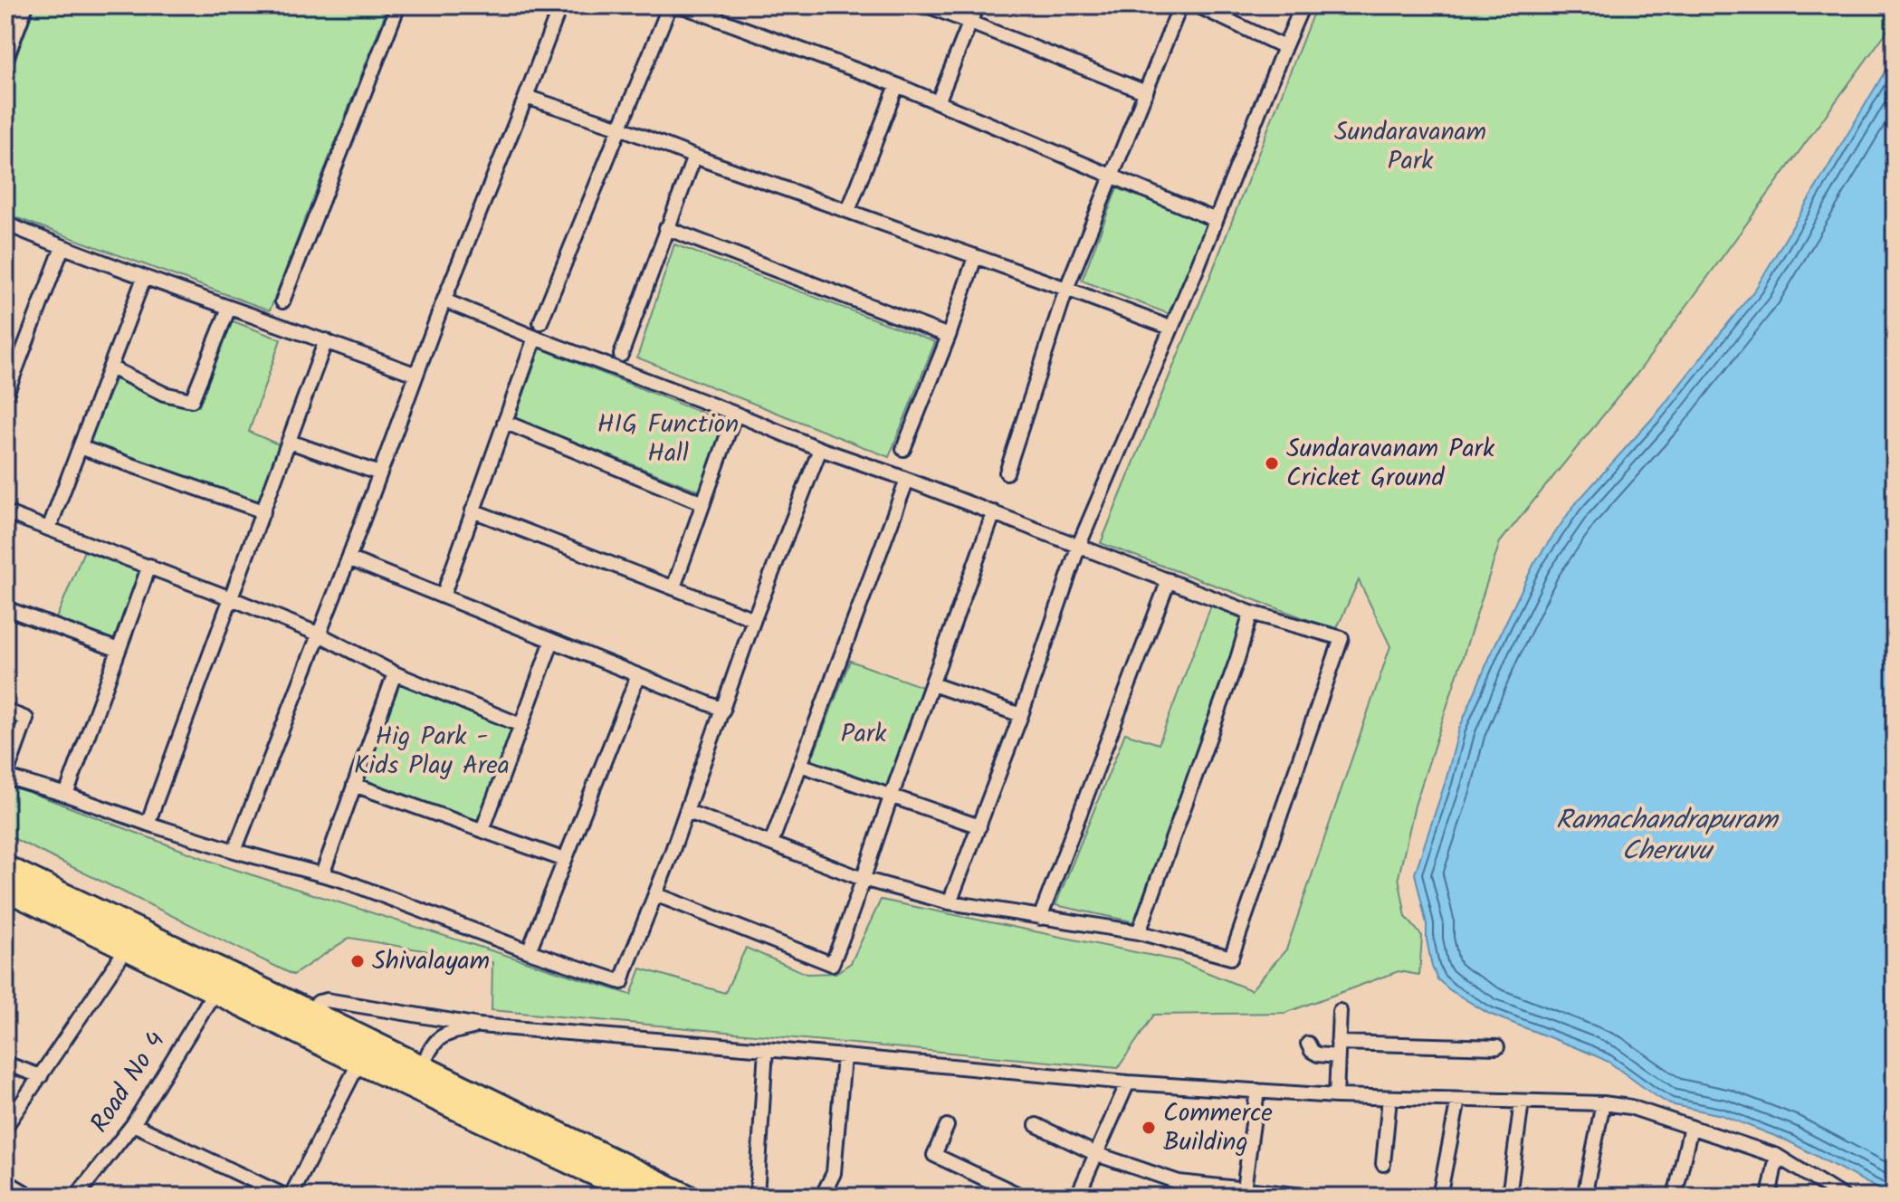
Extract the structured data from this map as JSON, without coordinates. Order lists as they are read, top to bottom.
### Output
{
  "streets": {
    "street": ["Road No 4"]
  },
  "water": ["Ramachandrapuram Cheruvu"],
  "parks": [
    "Sundaravanam Park",
    "HIG Function Hall",
    "Park",
    "Hig Park - Kids Play Area"
  ],
  "places": ["Sundaravanam Park Cricket Ground", "Shivalayam", "Commerce Building"]
}
